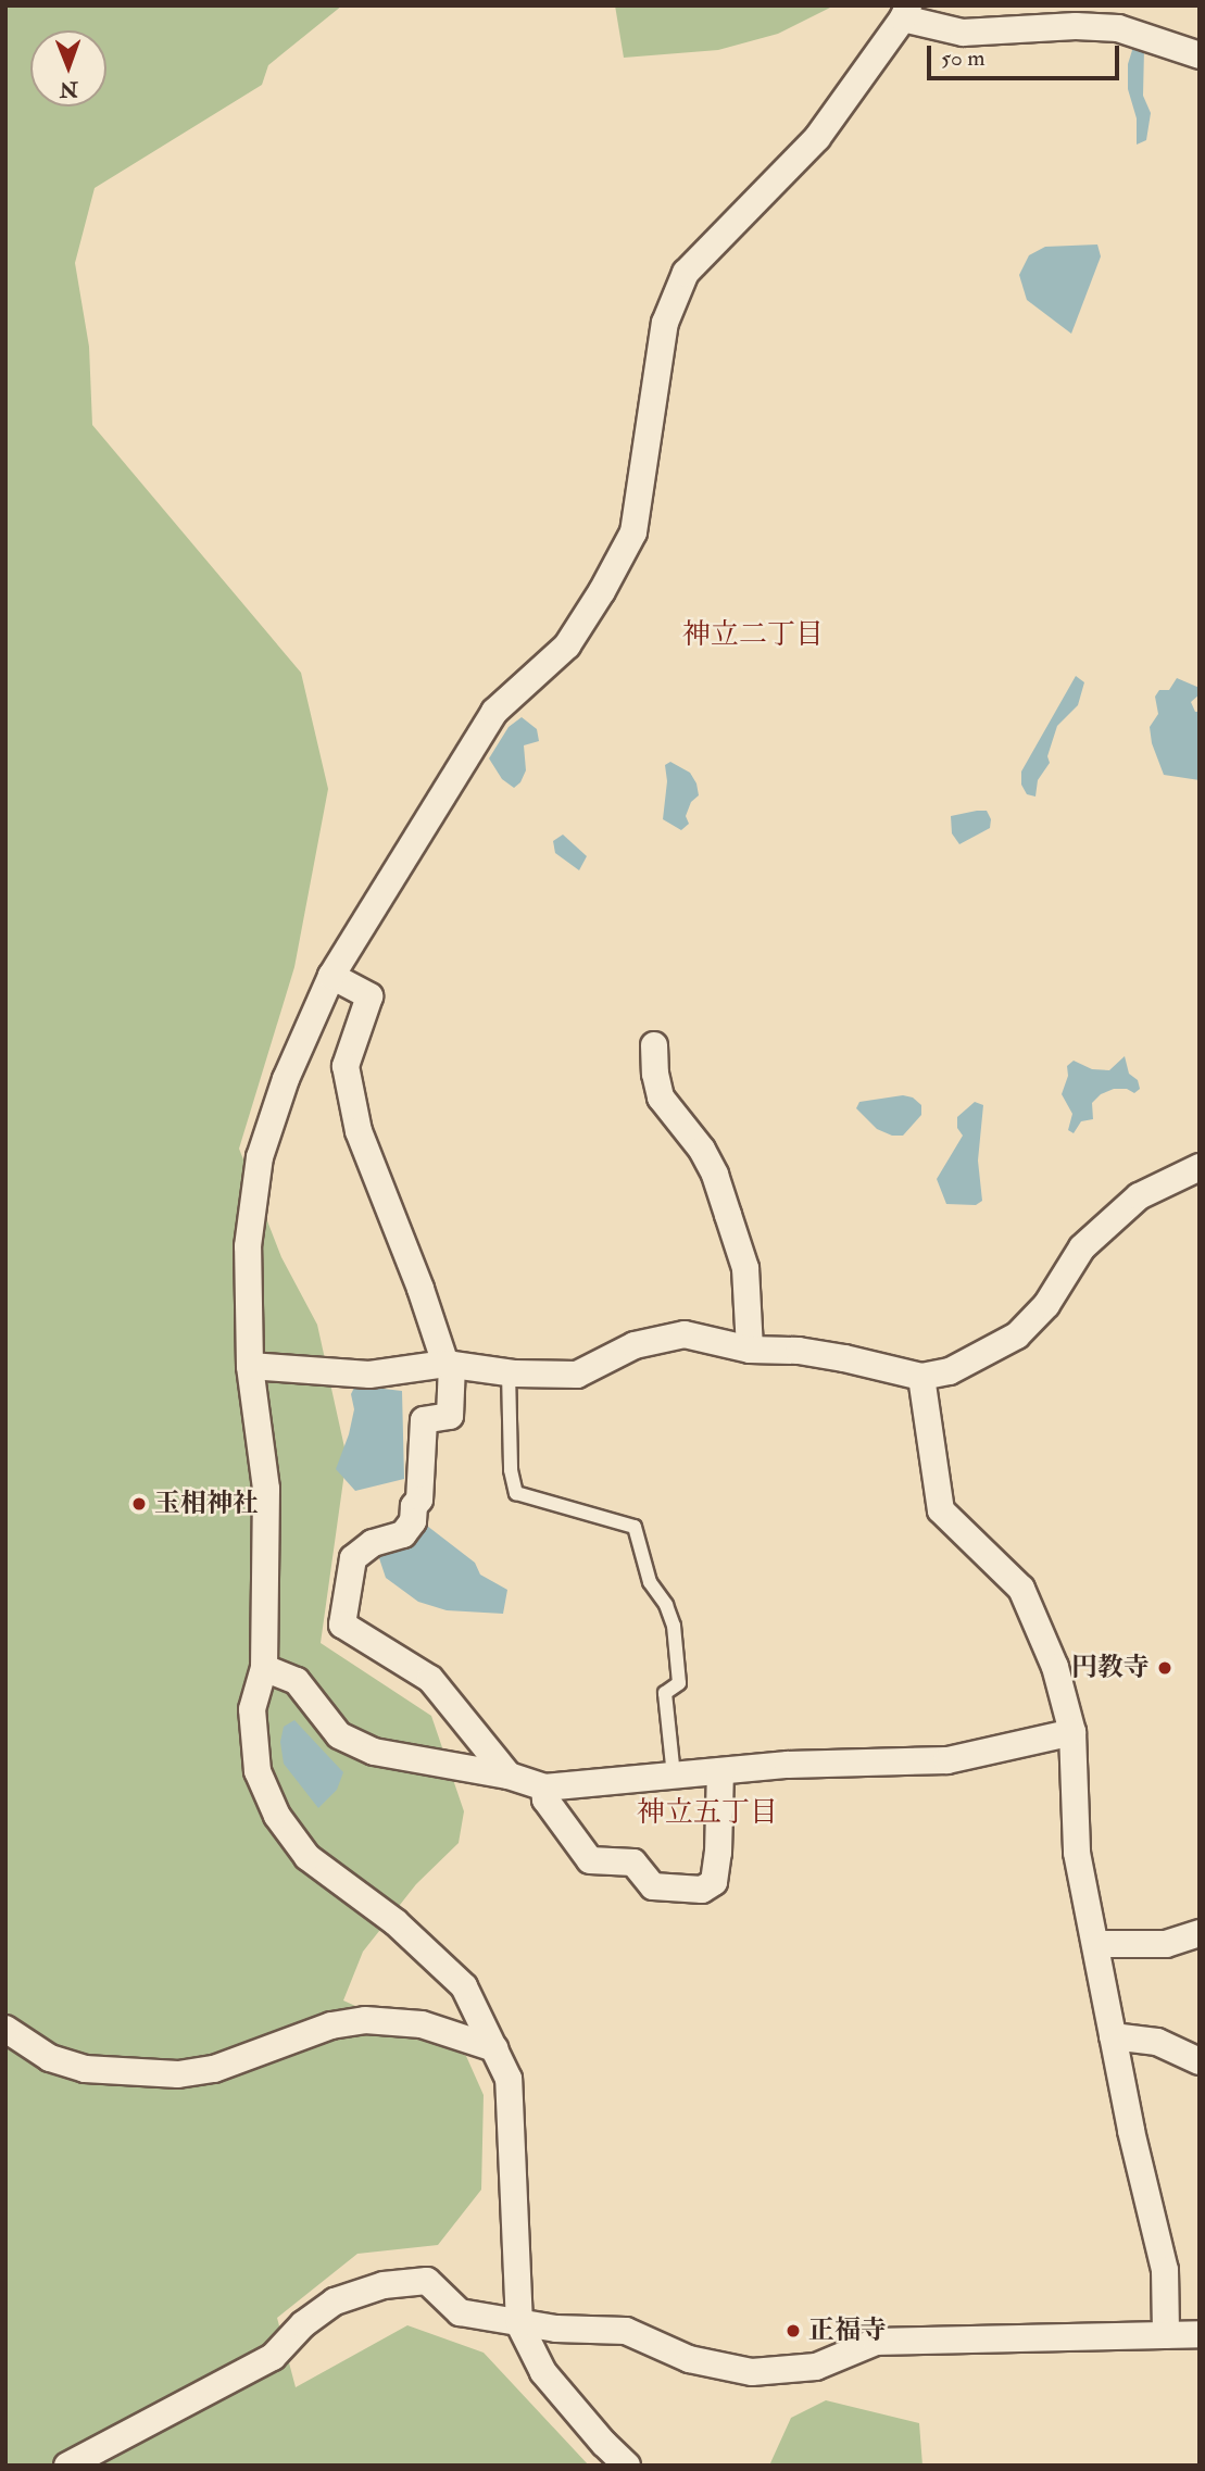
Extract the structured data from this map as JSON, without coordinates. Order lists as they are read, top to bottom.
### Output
{
  "districts": ["神立二丁目", "神立五丁目"],
  "places": ["玉相神社", "円教寺", "正福寺"],
  "scale_bar": "50 m",
  "north": "bottom"
}
